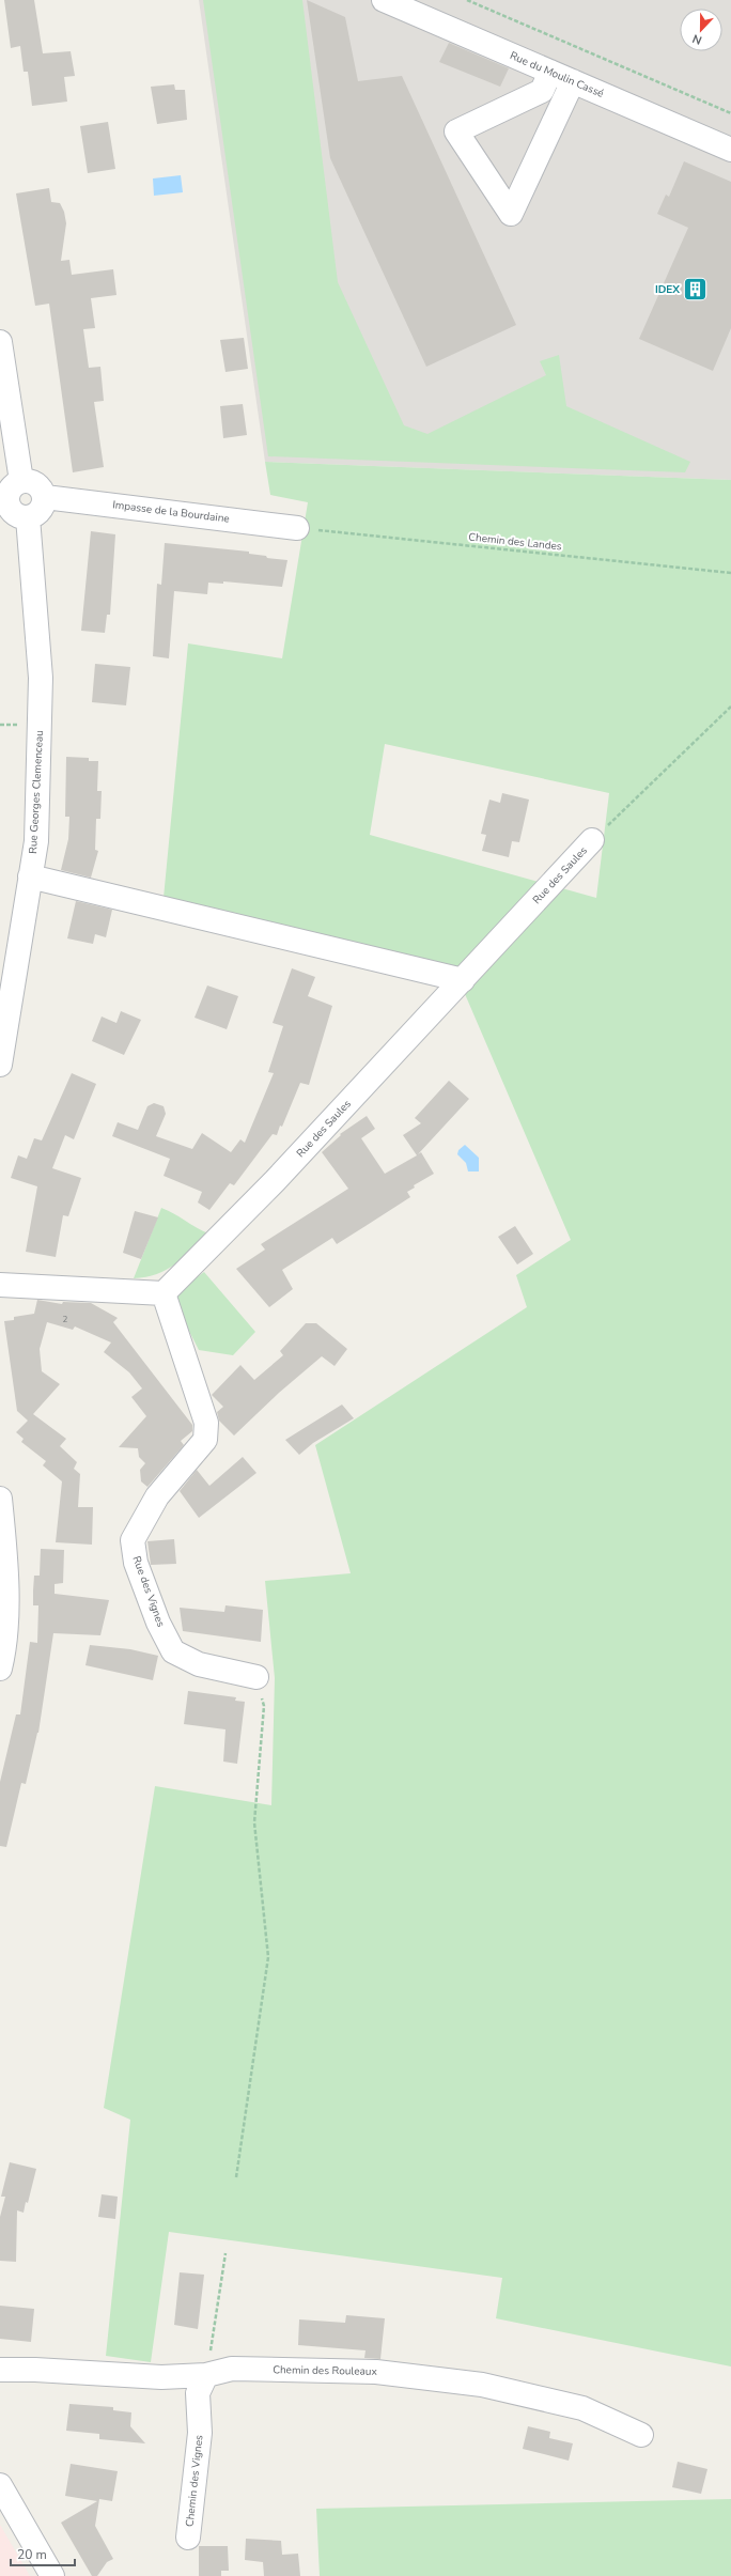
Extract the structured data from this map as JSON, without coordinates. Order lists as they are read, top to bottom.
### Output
{
  "streets": {
    "street": [
      "Rue du Moulin Cassé",
      "Impasse de la Bourdaine",
      "Rue Georges Clemenceau",
      "Rue des Saules",
      "Rue des Vignes",
      "Chemin des Rouleaux",
      "Chemin des Vignes"
    ],
    "path": ["Chemin des Landes"]
  },
  "crossings": [
    ["Impasse de la Bourdaine", "Chemin des Landes"],
    ["Impasse de la Bourdaine", "Rue Georges Clemenceau"],
    ["Rue des Saules", "Rue des Vignes"],
    ["Chemin des Rouleaux", "Chemin des Vignes"]
  ],
  "places": {
    "building": ["IDEX"]
  },
  "house_numbers": ["2"],
  "scale_bar": "20 m",
  "north": "bottom"
}
